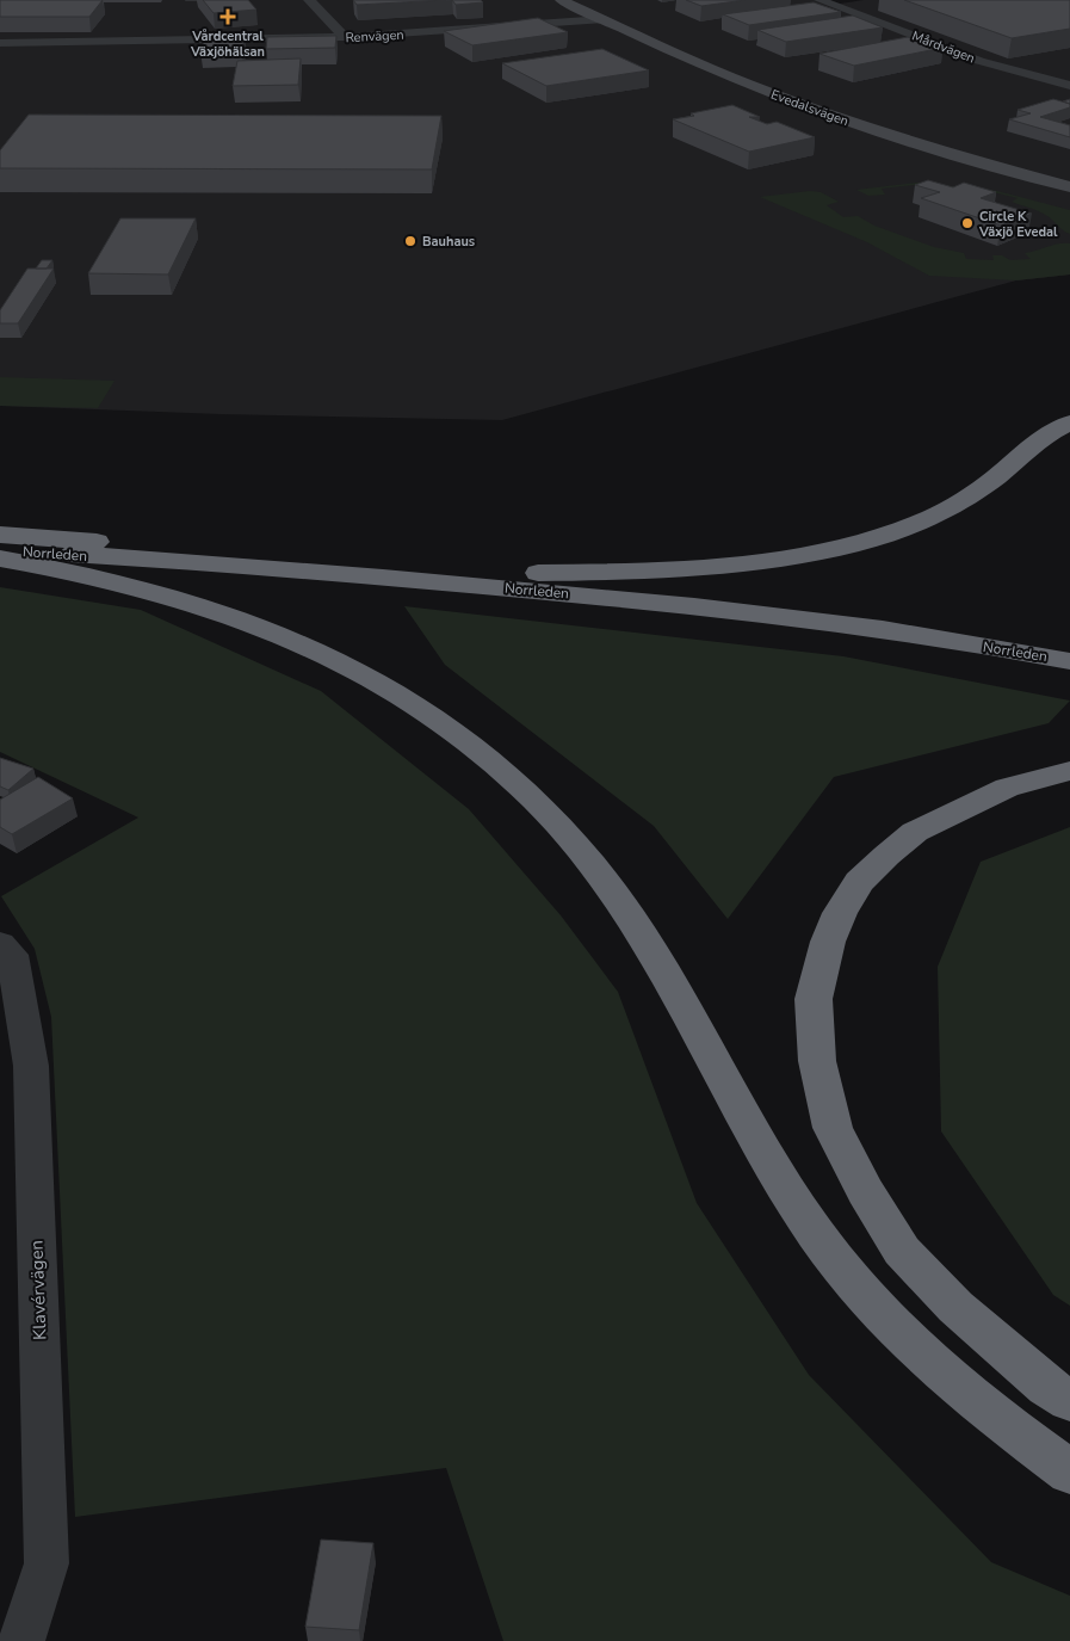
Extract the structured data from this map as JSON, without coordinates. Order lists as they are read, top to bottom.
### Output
{
  "streets": {
    "highway": ["Norrleden"],
    "street": [
      "Renvägen",
      "Mårdvägen",
      "Evedalsvägen",
      "Klavérvägen"
    ]
  },
  "crossings": [
    ["Renvägen", "Evedalsvägen"]
  ],
  "places": {
    "health": ["Vårdcentral Växjöhälsan"],
    "other": ["Circle K Växjö Evedal", "Bauhaus"]
  }
}
